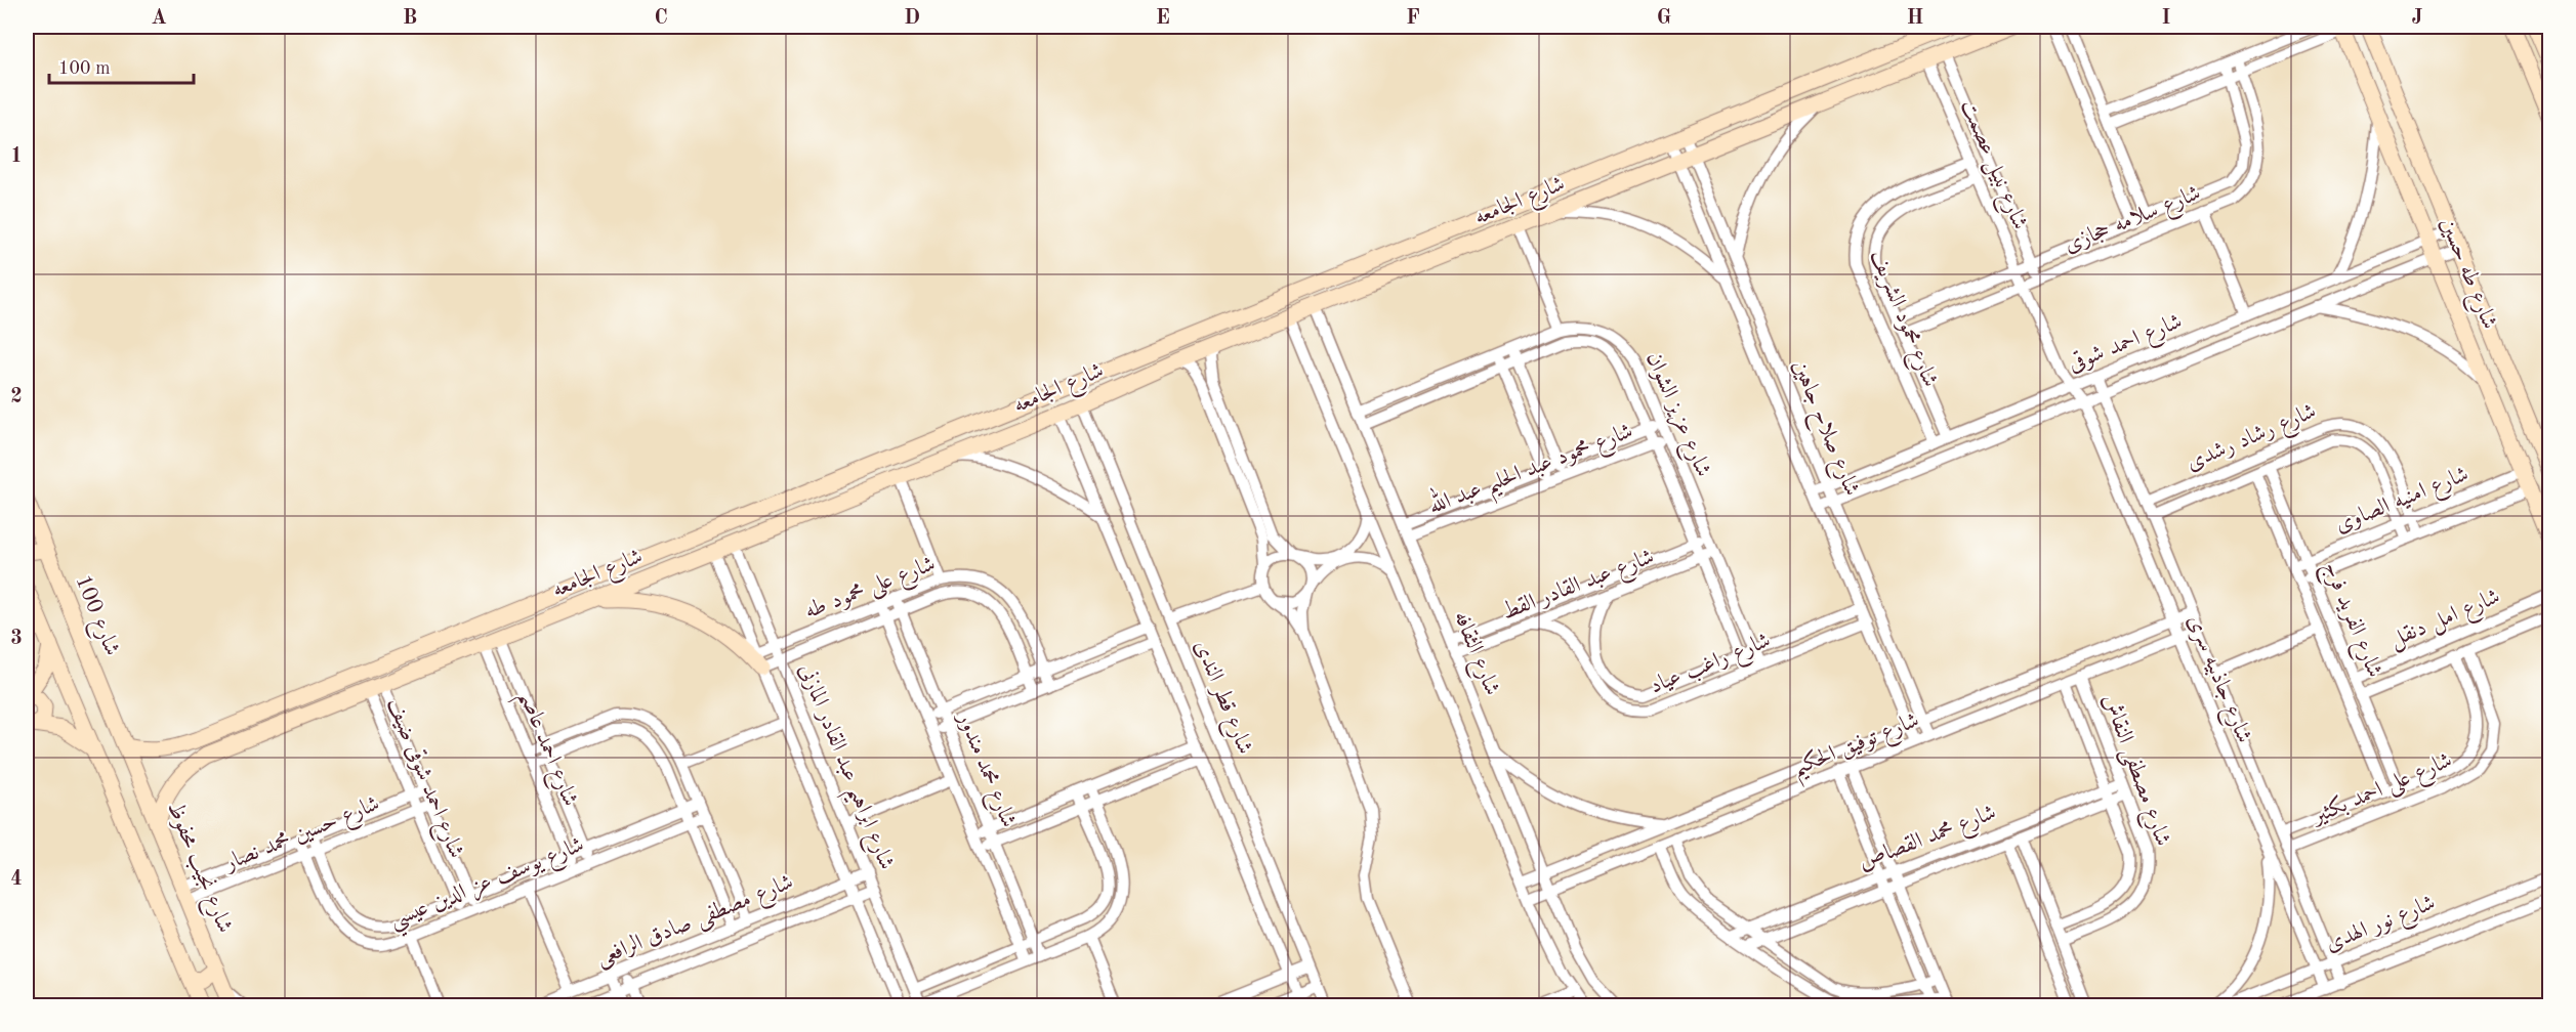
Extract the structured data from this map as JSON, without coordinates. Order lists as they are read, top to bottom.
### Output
{
  "streets": {
    "street": [
      "شارع نبيل عصمت",
      "شارع الجامعه",
      "شارع سلامه حجازى",
      "شارع طه حسين",
      "شارع محمود الشريف",
      "شارع احمد شوقى",
      "شارع عزيز الشوان",
      "شارع صلاح جاهين",
      "شارع رشاد رشدى",
      "شارع محمود عبد الحليم عبد الله",
      "شارع امنيه الصاوى",
      "شارع عبد القادر القط",
      "شارع على محمود طه",
      "شارع 100",
      "شارع امل دنقل",
      "شارع الفريد فرج",
      "شارع الثقافه",
      "شارع راغب عياد",
      "شارع جاذبيه سرى",
      "شارع قطر الندى",
      "شارع توفيق الحكيم",
      "شارع احمد عاصم",
      "شارع ابراهيم عبد القادر المازنى",
      "شارع محمد مندور",
      "شارع مصطفى النقاش",
      "شارع احمد شوقى ضيف",
      "شارع على احمد بكثير",
      "شارع حسين محمد نصار",
      "شارع محمد القصاص",
      "شارع نجيب محفوظ",
      "شارع يوسف عز الدين عيسي",
      "شارع مصطفى صادق الرافعى",
      "شارع نور الهدى"
    ]
  },
  "crossings": [
    ["شارع نبيل عصمت", "شارع الجامعه"],
    ["شارع نبيل عصمت", "شارع سلامه حجازى"],
    ["شارع نبيل عصمت", "شارع محمود الشريف"],
    ["شارع نبيل عصمت", "شارع احمد شوقى"],
    ["شارع نبيل عصمت", "شارع جاذبيه سرى"],
    ["شارع الجامعه", "شارع صلاح جاهين"],
    ["شارع الجامعه", "شارع 100"],
    ["شارع الجامعه", "شارع الثقافه"],
    ["شارع الجامعه", "شارع قطر الندى"],
    ["شارع الجامعه", "شارع احمد عاصم"],
    ["شارع الجامعه", "شارع ابراهيم عبد القادر المازنى"],
    ["شارع الجامعه", "شارع احمد شوقى ضيف"],
    ["شارع الجامعه", "شارع نجيب محفوظ"],
    ["شارع سلامه حجازى", "شارع محمود الشريف"],
    ["شارع طه حسين", "شارع احمد شوقى"],
    ["شارع طه حسين", "شارع امنيه الصاوى"],
    ["شارع محمود الشريف", "شارع احمد شوقى"],
    ["شارع احمد شوقى", "شارع صلاح جاهين"],
    ["شارع احمد شوقى", "شارع جاذبيه سرى"],
    ["شارع عزيز الشوان", "شارع محمود عبد الحليم عبد الله"],
    ["شارع عزيز الشوان", "شارع عبد القادر القط"],
    ["شارع عزيز الشوان", "شارع الثقافه"],
    ["شارع عزيز الشوان", "شارع راغب عياد"],
    ["شارع صلاح جاهين", "شارع راغب عياد"],
    ["شارع صلاح جاهين", "شارع توفيق الحكيم"],
    ["شارع رشاد رشدى", "شارع امنيه الصاوى"],
    ["شارع رشاد رشدى", "شارع الفريد فرج"],
    ["شارع رشاد رشدى", "شارع جاذبيه سرى"],
    ["شارع محمود عبد الحليم عبد الله", "شارع الثقافه"],
    ["شارع امنيه الصاوى", "شارع الفريد فرج"],
    ["شارع عبد القادر القط", "شارع الثقافه"],
    ["شارع عبد القادر القط", "شارع راغب عياد"],
    ["شارع على محمود طه", "شارع ابراهيم عبد القادر المازنى"],
    ["شارع على محمود طه", "شارع محمد مندور"],
    ["شارع 100", "شارع نجيب محفوظ"],
    ["شارع امل دنقل", "شارع الفريد فرج"],
    ["شارع امل دنقل", "شارع على احمد بكثير"],
    ["شارع الفريد فرج", "شارع على احمد بكثير"],
    ["شارع الثقافه", "شارع توفيق الحكيم"],
    ["شارع جاذبيه سرى", "شارع توفيق الحكيم"],
    ["شارع جاذبيه سرى", "شارع على احمد بكثير"],
    ["شارع جاذبيه سرى", "شارع نور الهدى"],
    ["شارع توفيق الحكيم", "شارع مصطفى النقاش"],
    ["شارع احمد عاصم", "شارع يوسف عز الدين عيسي"],
    ["شارع ابراهيم عبد القادر المازنى", "شارع مصطفى صادق الرافعى"],
    ["شارع مصطفى النقاش", "شارع محمد القصاص"],
    ["شارع احمد شوقى ضيف", "شارع حسين محمد نصار"],
    ["شارع احمد شوقى ضيف", "شارع يوسف عز الدين عيسي"],
    ["شارع حسين محمد نصار", "شارع نجيب محفوظ"],
    ["شارع حسين محمد نصار", "شارع يوسف عز الدين عيسي"]
  ],
  "scale_bar": "100 m",
  "grid": {
    "columns": [
      "A",
      "B",
      "C",
      "D",
      "E",
      "F",
      "G",
      "H",
      "I",
      "J"
    ],
    "rows": [
      "1",
      "2",
      "3",
      "4"
    ]
  }
}
